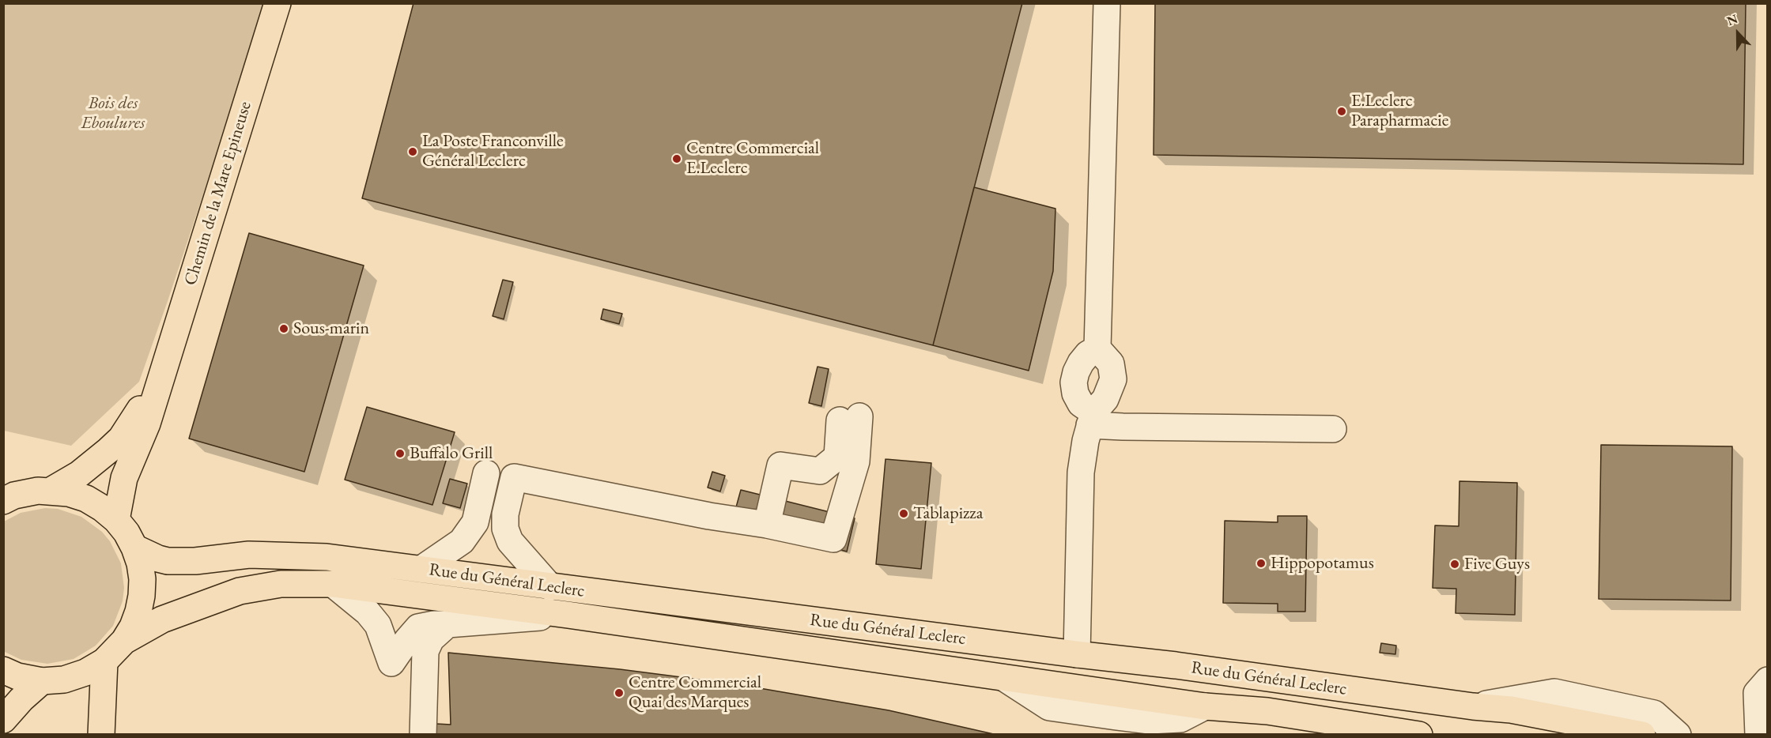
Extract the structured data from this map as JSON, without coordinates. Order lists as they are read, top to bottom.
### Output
{
  "streets": {
    "main road": ["Chemin de la Mare Epineuse", "Rue du Général Leclerc"]
  },
  "parks": ["Bois des Eboulures"],
  "places": [
    "E.Leclerc Parapharmacie",
    "La Poste Franconville Général Leclerc",
    "Centre Commercial E.Leclerc",
    "Sous-marin",
    "Buffalo Grill",
    "Tablapizza",
    "Hippopotamus",
    "Five Guys",
    "Centre Commercial Quai des Marques"
  ],
  "north": "top"
}
